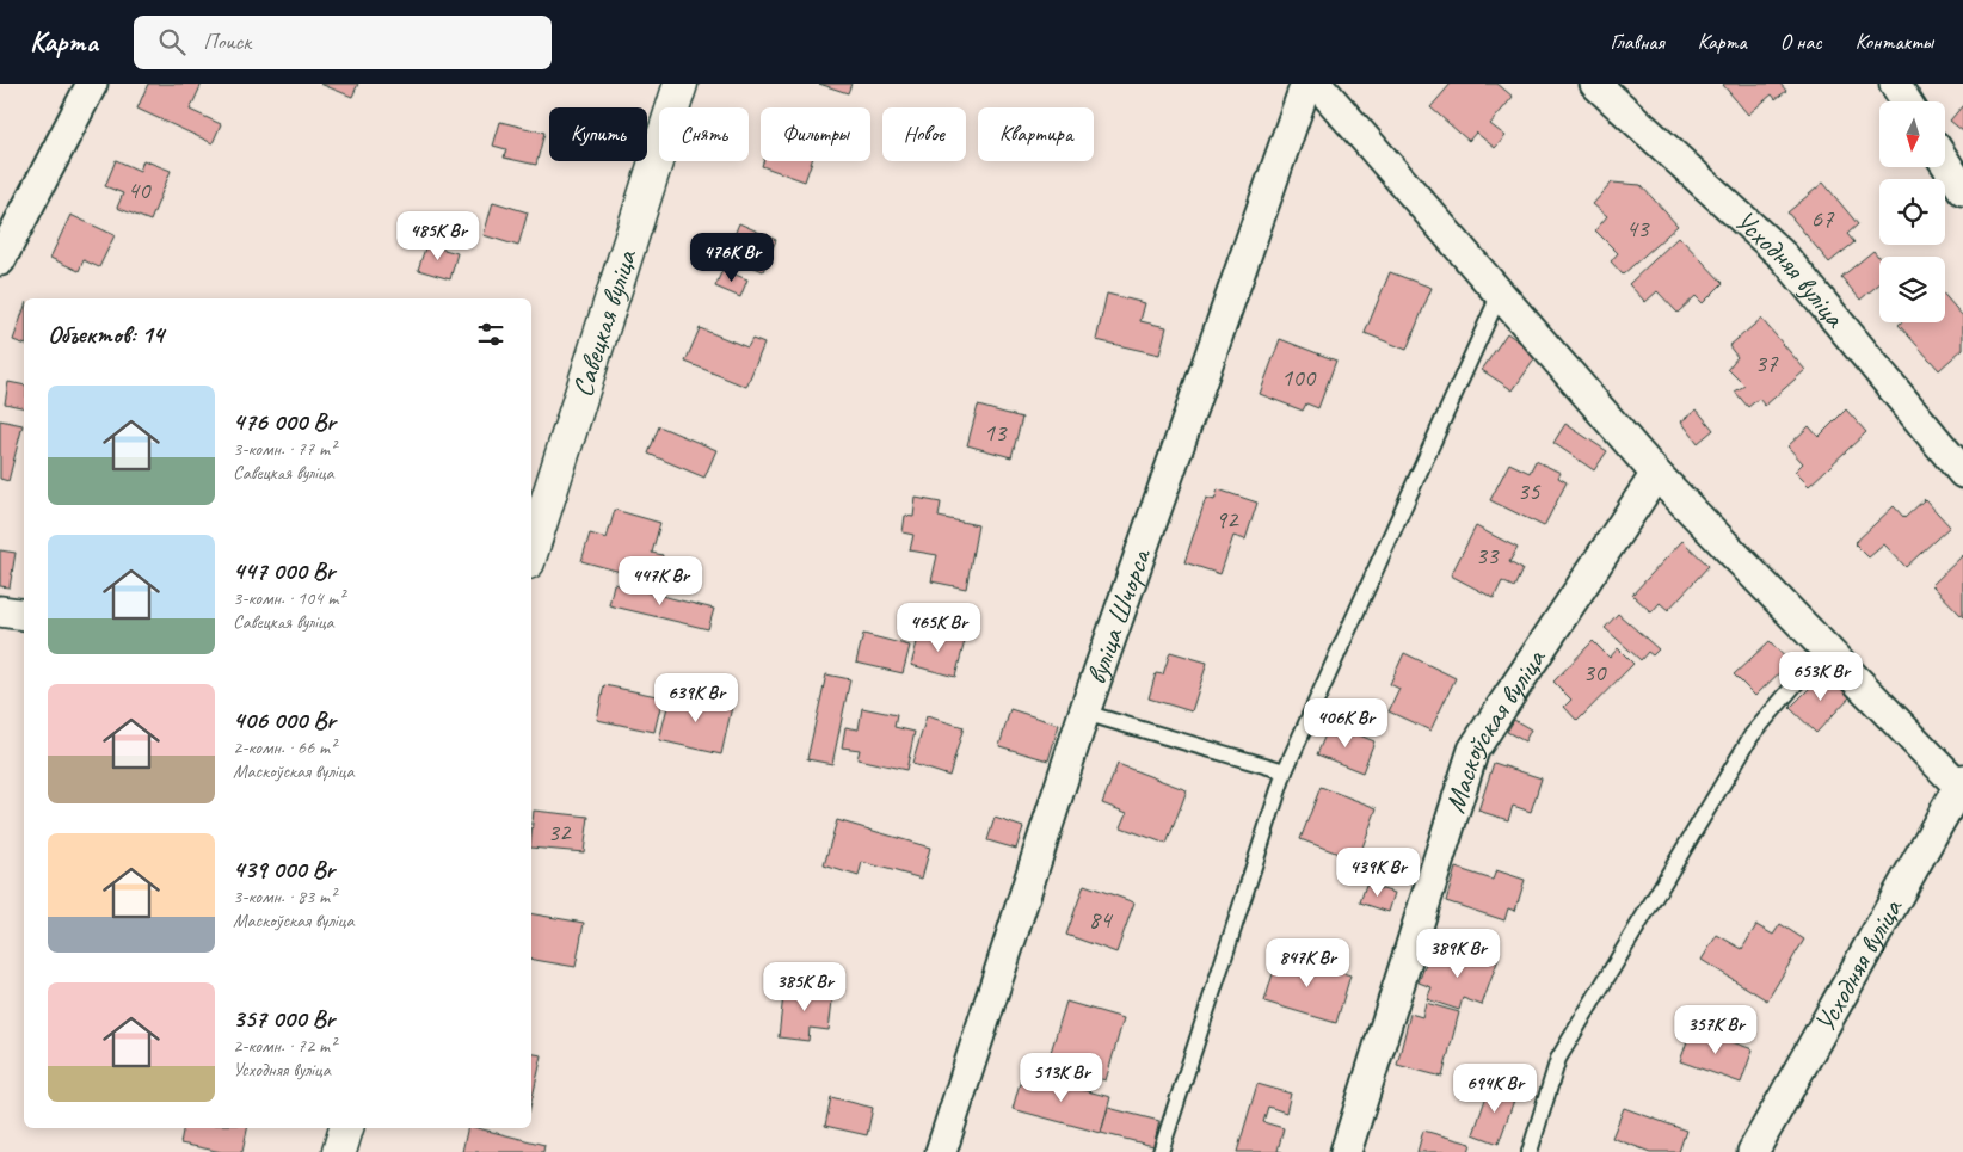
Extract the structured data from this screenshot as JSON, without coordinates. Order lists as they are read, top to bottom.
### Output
{
  "streets": {
    "main road": ["Савецкая вуліца"],
    "street": ["Усходняя вуліца", "вуліца Шчорса", "Маскоўская вуліца"]
  },
  "house_numbers": [
    "40",
    "67",
    "43",
    "37",
    "100",
    "13",
    "35",
    "92",
    "33",
    "30",
    "32",
    "84"
  ],
  "north": "bottom",
  "page": {
    "header": "Карта",
    "search": "Поиск",
    "nav": [
      "Главная",
      "Карта",
      "О нас",
      "Контакты"
    ],
    "chip": [
      "Купить",
      "Снять",
      "Фильтры",
      "Новое",
      "Квартира"
    ],
    "price": [
      "485K Br",
      "476K Br",
      "447K Br",
      "465K Br",
      "653K Br",
      "639K Br",
      "406K Br",
      "439K Br",
      "389K Br",
      "847K Br",
      "385K Br",
      "357K Br",
      "513K Br",
      "694K Br"
    ],
    "heading": "Объектов: 14",
    "list": [
      {
        "name": "476 000 Br",
        "note": "3-комн. · 77 m² · Савецкая вуліца"
      },
      {
        "name": "447 000 Br",
        "note": "3-комн. · 104 m² · Савецкая вуліца"
      },
      {
        "name": "406 000 Br",
        "note": "2-комн. · 66 m² · Маскоўская вуліца"
      },
      {
        "name": "439 000 Br",
        "note": "3-комн. · 83 m² · Маскоўская вуліца"
      },
      {
        "name": "357 000 Br",
        "note": "2-комн. · 72 m² · Усходняя вуліца"
      }
    ]
  }
}
